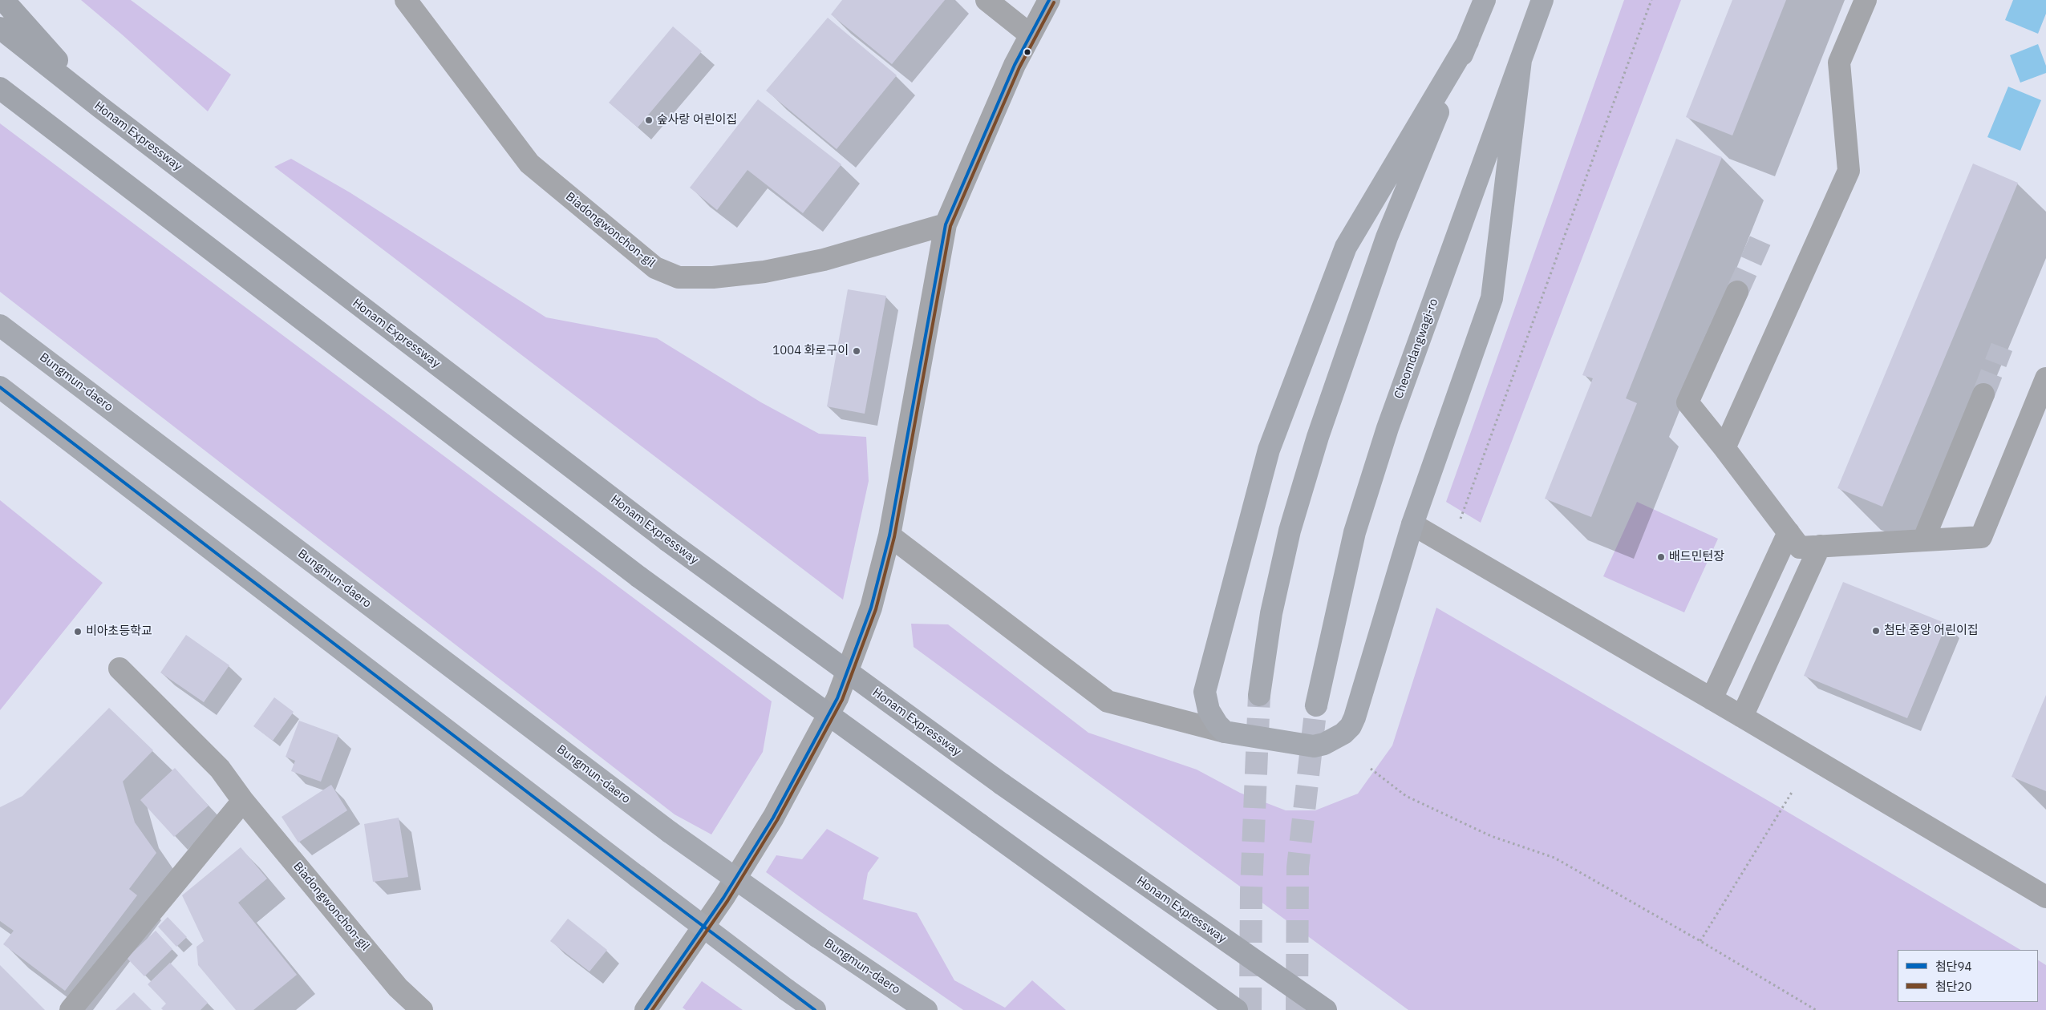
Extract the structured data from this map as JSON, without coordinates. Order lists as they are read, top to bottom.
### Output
{
  "streets": {
    "highway": ["Honam Expressway"],
    "main road": ["Cheomdangwagi-ro", "Bungmun-daero"],
    "street": ["Biadongwonchon-gil"]
  },
  "places": [
    "숲사랑 어린이집",
    "1004 화로구이",
    "배드민턴장",
    "첨단 중앙 어린이집",
    "비아초등학교"
  ],
  "lines": ["transit line 첨단94", "transit line 첨단20"],
  "legend": ["첨단94", "첨단20"]
}
